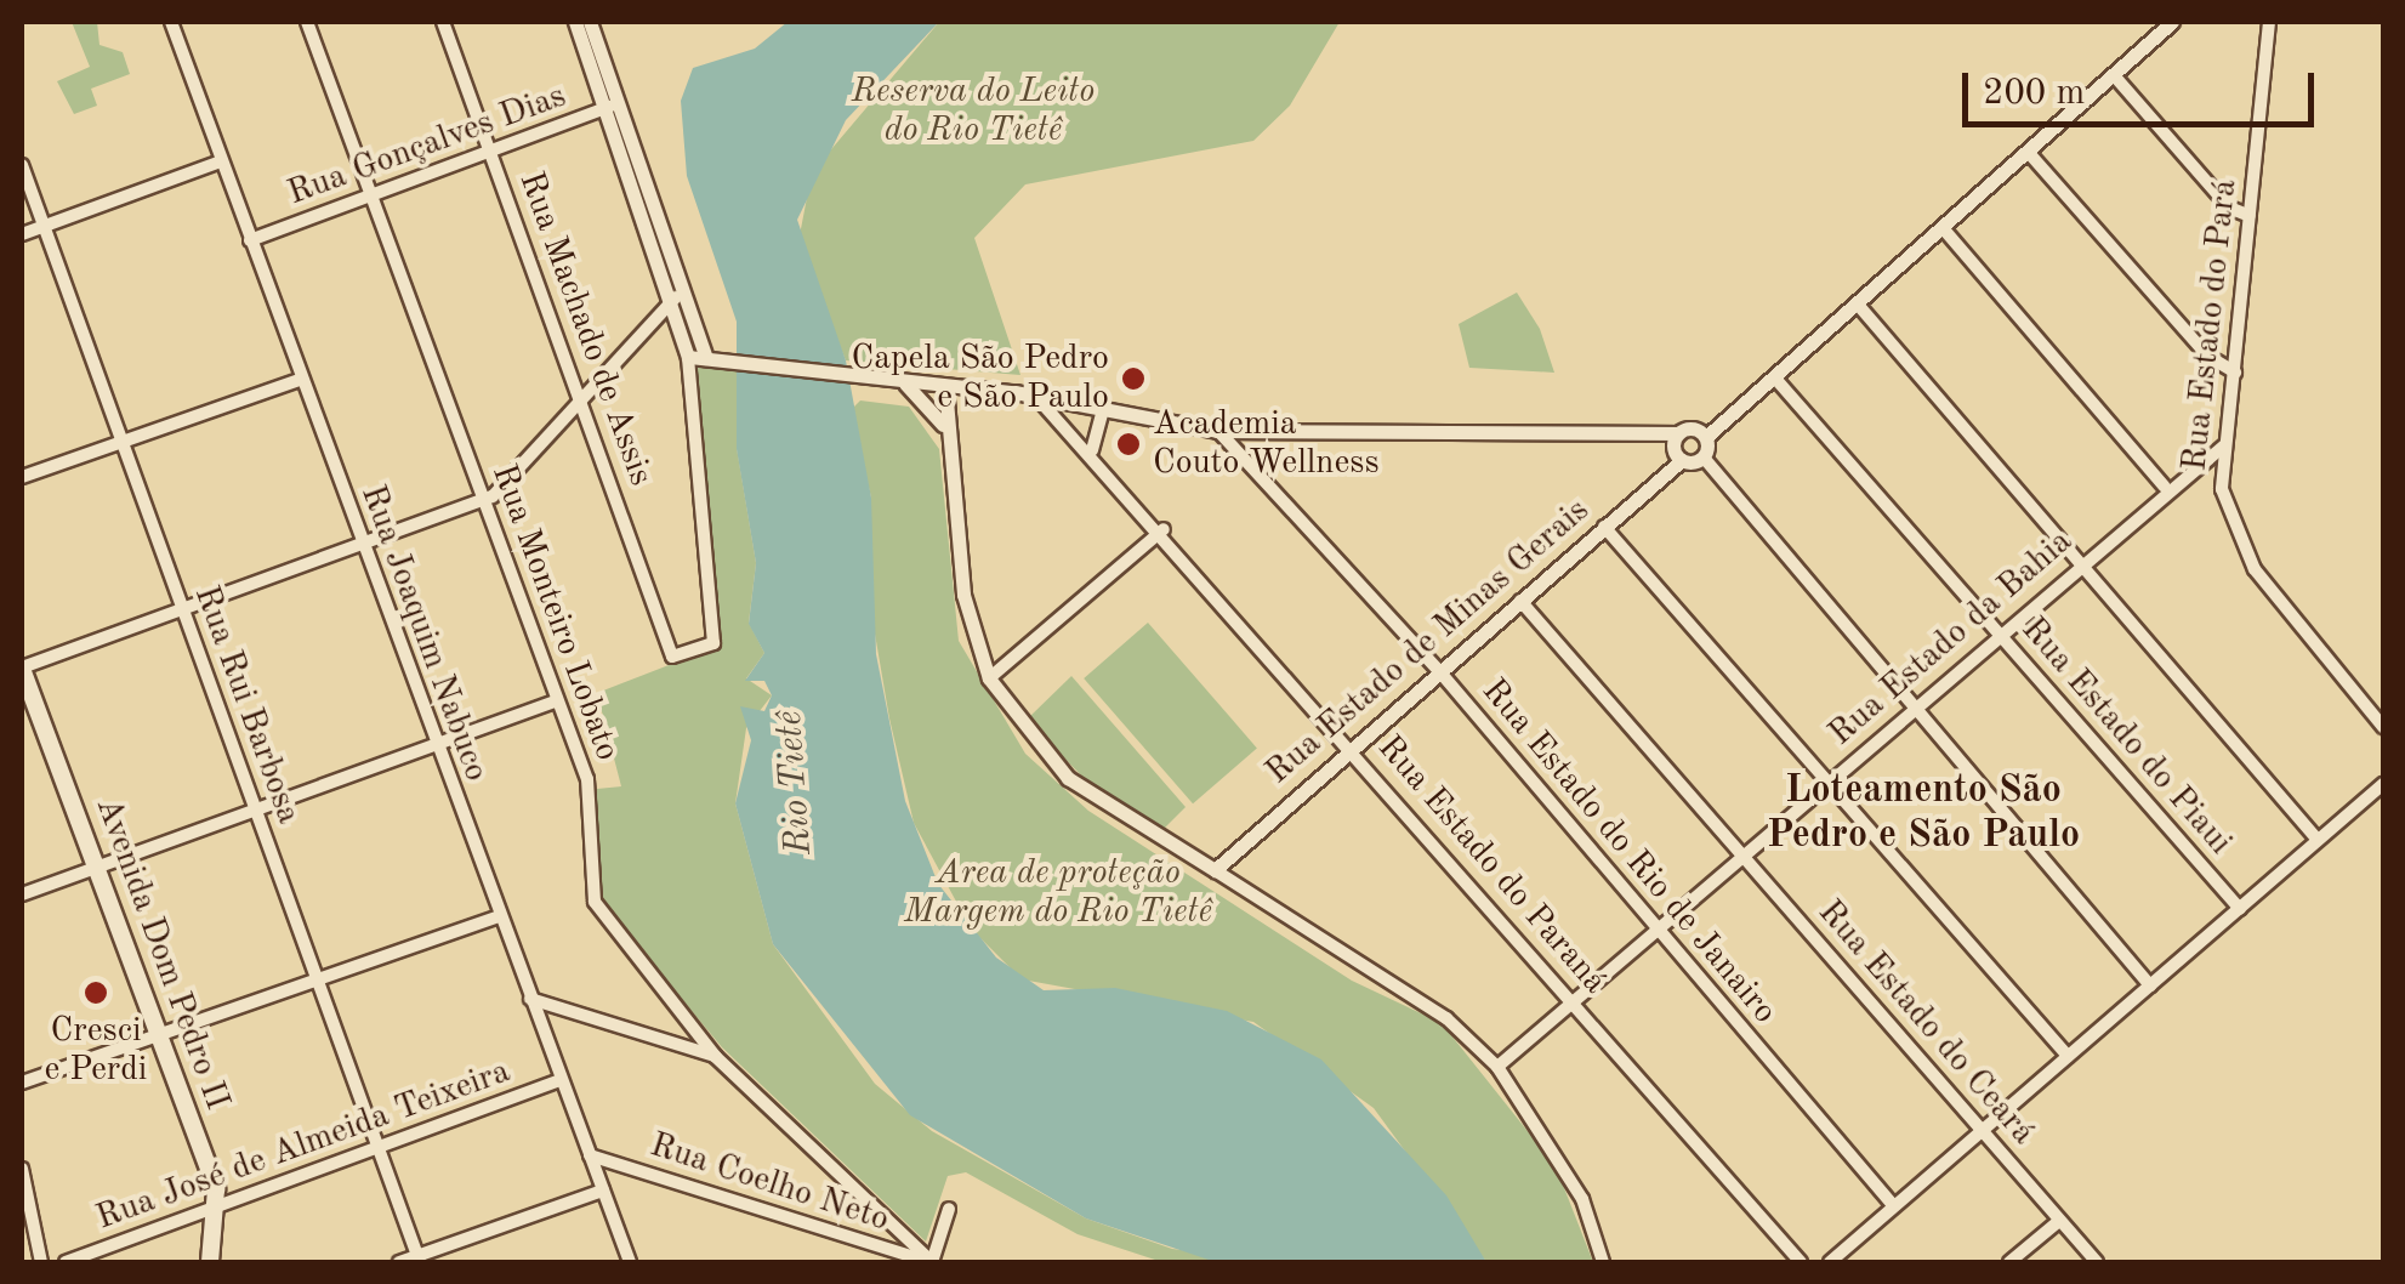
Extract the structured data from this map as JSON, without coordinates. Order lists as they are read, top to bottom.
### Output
{
  "streets": {
    "main road": ["Avenida Dom Pedro II"],
    "street": [
      "Rua Gonçalves Dias",
      "Rua Estado do Pará",
      "Rua Machado de Assis",
      "Rua Monteiro Lobato",
      "Rua Joaquim Nabuco",
      "Rua Estado da Bahia",
      "Rua Estado de Minas Gerais",
      "Rua Rui Barbosa",
      "Rua Estado do Piaui",
      "Rua Estado do Rio de Janairo",
      "Rua Estado do Paraná",
      "Rua Estado do Ceará",
      "Rua José de Almeida Teixeira",
      "Rua Coelho Neto"
    ]
  },
  "crossings": [
    ["Rua Gonçalves Dias", "Rua Machado de Assis"],
    ["Rua Gonçalves Dias", "Rua Monteiro Lobato"],
    ["Rua Gonçalves Dias", "Rua Joaquim Nabuco"],
    ["Rua Estado do Pará", "Rua Estado da Bahia"],
    ["Rua Monteiro Lobato", "Rua Coelho Neto"],
    ["Rua Joaquim Nabuco", "Rua José de Almeida Teixeira"],
    ["Rua Joaquim Nabuco", "Rua Coelho Neto"],
    ["Rua Estado da Bahia", "Rua Estado do Piaui"],
    ["Rua Estado da Bahia", "Rua Estado do Rio de Janairo"],
    ["Rua Estado da Bahia", "Rua Estado do Paraná"],
    ["Rua Estado da Bahia", "Rua Estado do Ceará"],
    ["Rua Estado de Minas Gerais", "Rua Estado do Rio de Janairo"],
    ["Rua Estado de Minas Gerais", "Rua Estado do Paraná"],
    ["Rua Estado de Minas Gerais", "Rua Estado do Ceará"],
    ["Rua Rui Barbosa", "Rua José de Almeida Teixeira"],
    ["Avenida Dom Pedro II", "Rua José de Almeida Teixeira"]
  ],
  "districts": ["Loteamento São Pedro e São Paulo"],
  "water": ["Rio Tietê"],
  "parks": ["Reserva do Leito do Rio Tietê", "Area de proteção Margem do Rio Tietê"],
  "places": ["Capela São Pedro e São Paulo", "Academia Couto Wellness", "Cresci e Perdi"],
  "scale_bar": "200 m"
}
